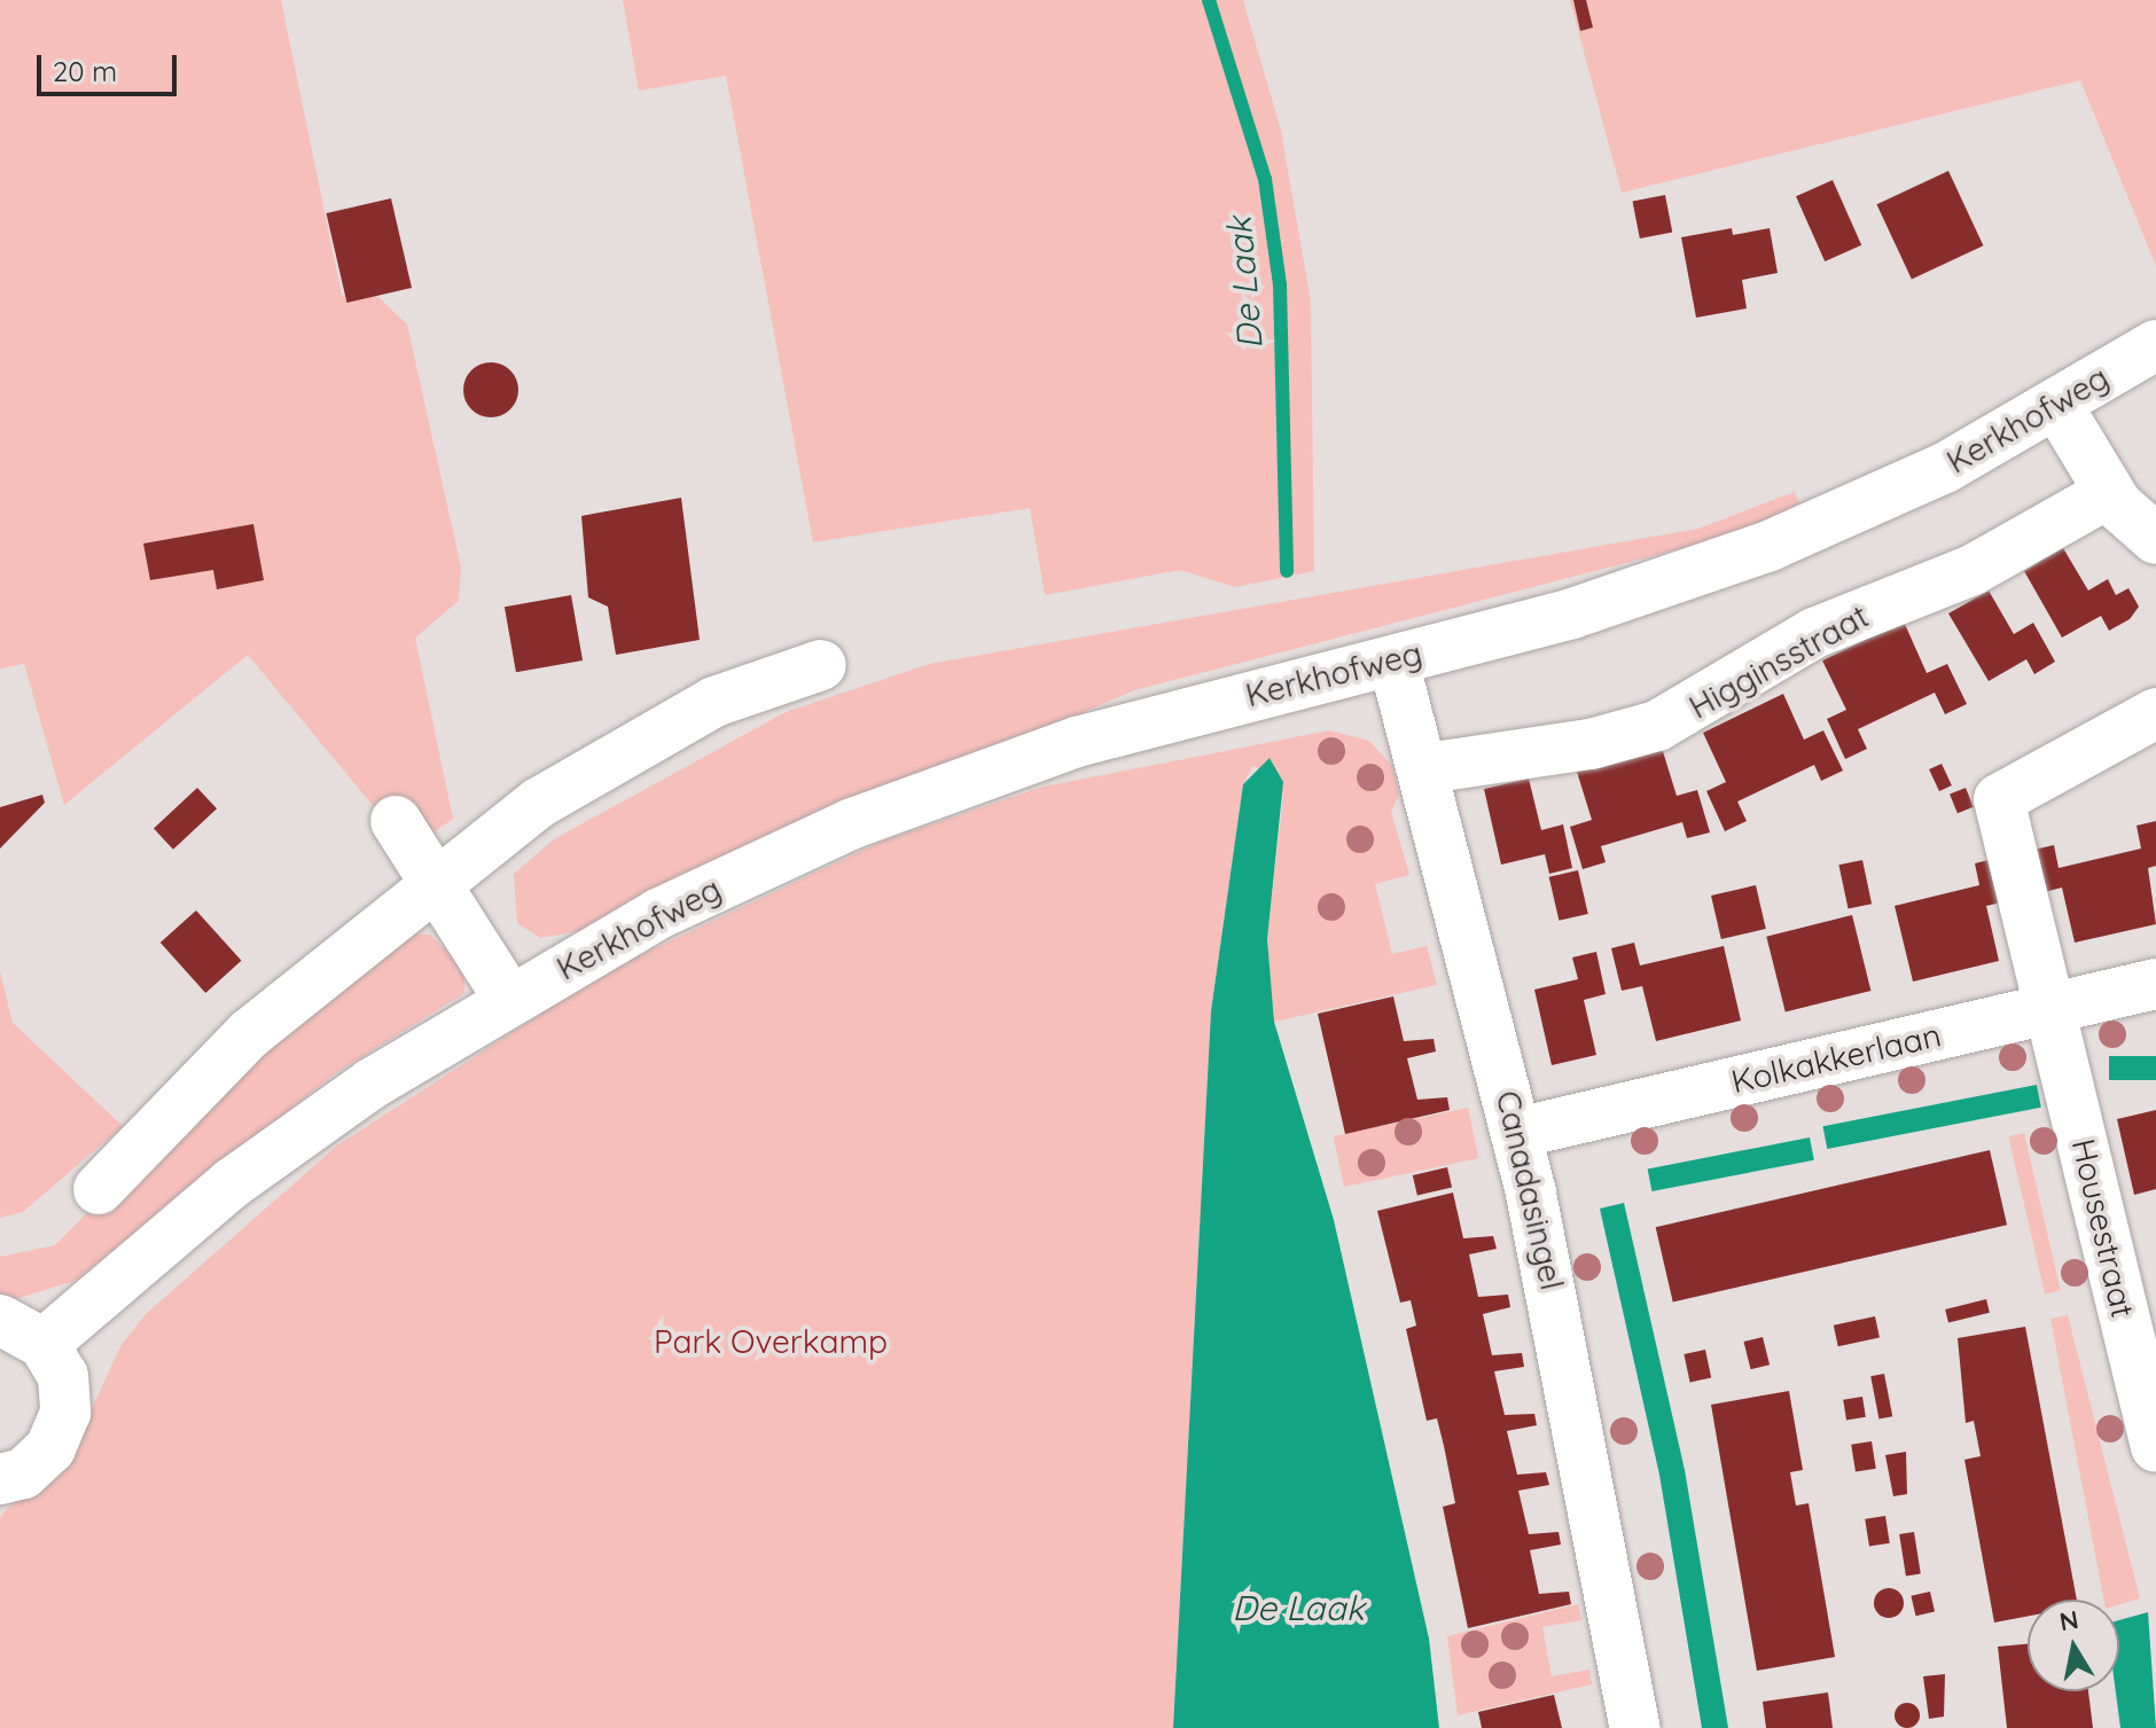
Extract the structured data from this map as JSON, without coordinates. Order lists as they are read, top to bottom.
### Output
{
  "streets": {
    "street": [
      "Kerkhofweg",
      "Higginsstraat",
      "Kolkakkerlaan",
      "Canadasingel",
      "Housestraat"
    ]
  },
  "crossings": [
    ["Kerkhofweg", "Canadasingel"],
    ["Higginsstraat", "Canadasingel"],
    ["Kolkakkerlaan", "Canadasingel"],
    ["Kolkakkerlaan", "Housestraat"]
  ],
  "water": ["De Laak"],
  "parks": ["Park Overkamp"],
  "scale_bar": "20 m",
  "north": "top"
}
